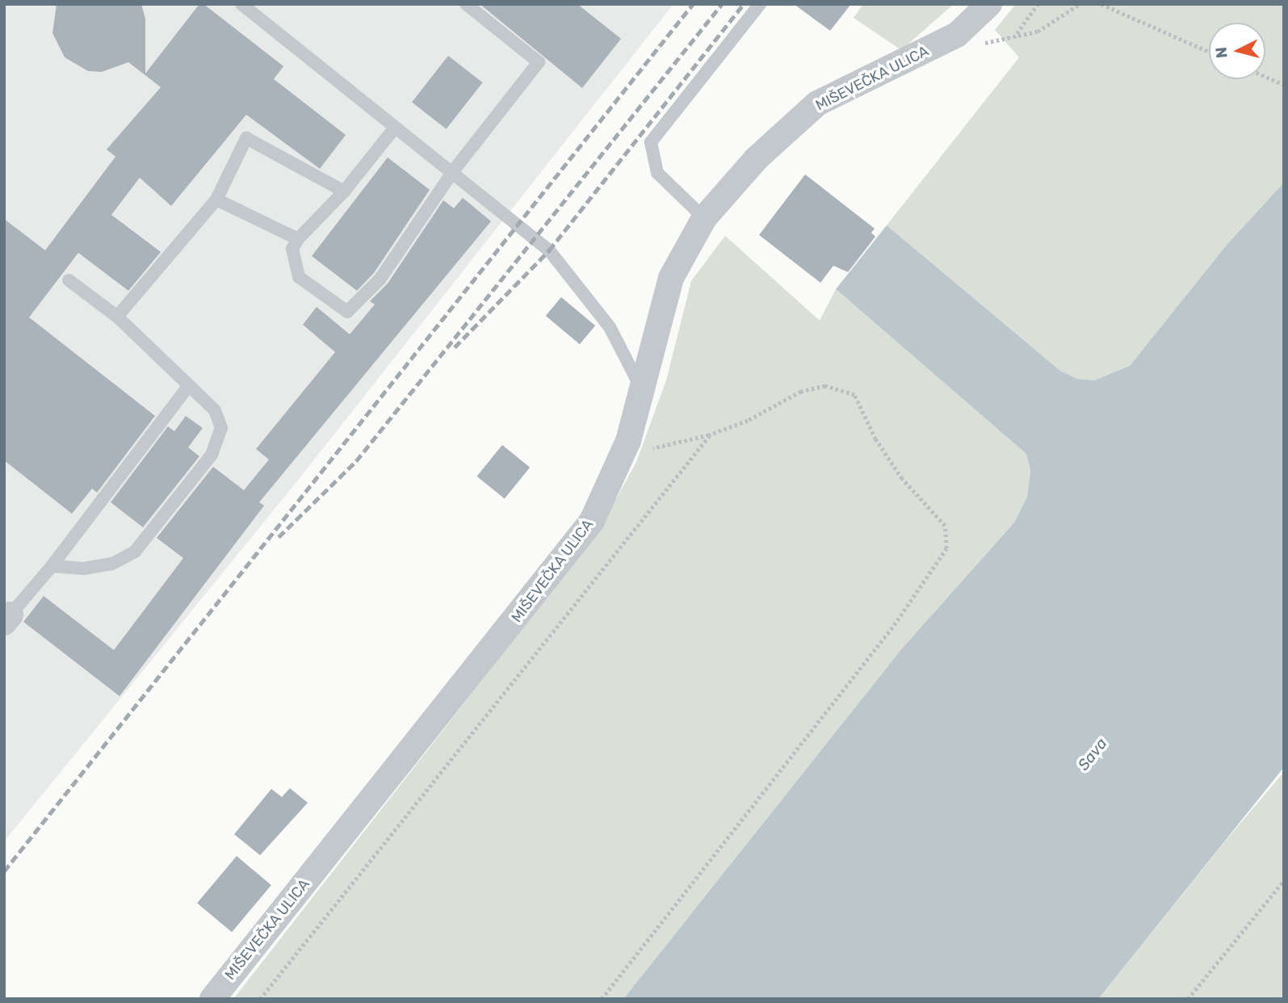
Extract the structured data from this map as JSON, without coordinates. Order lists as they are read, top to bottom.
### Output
{
  "streets": {
    "street": ["MIŠEVEČKA ULICA"]
  },
  "water": ["Sava"],
  "north": "left"
}
